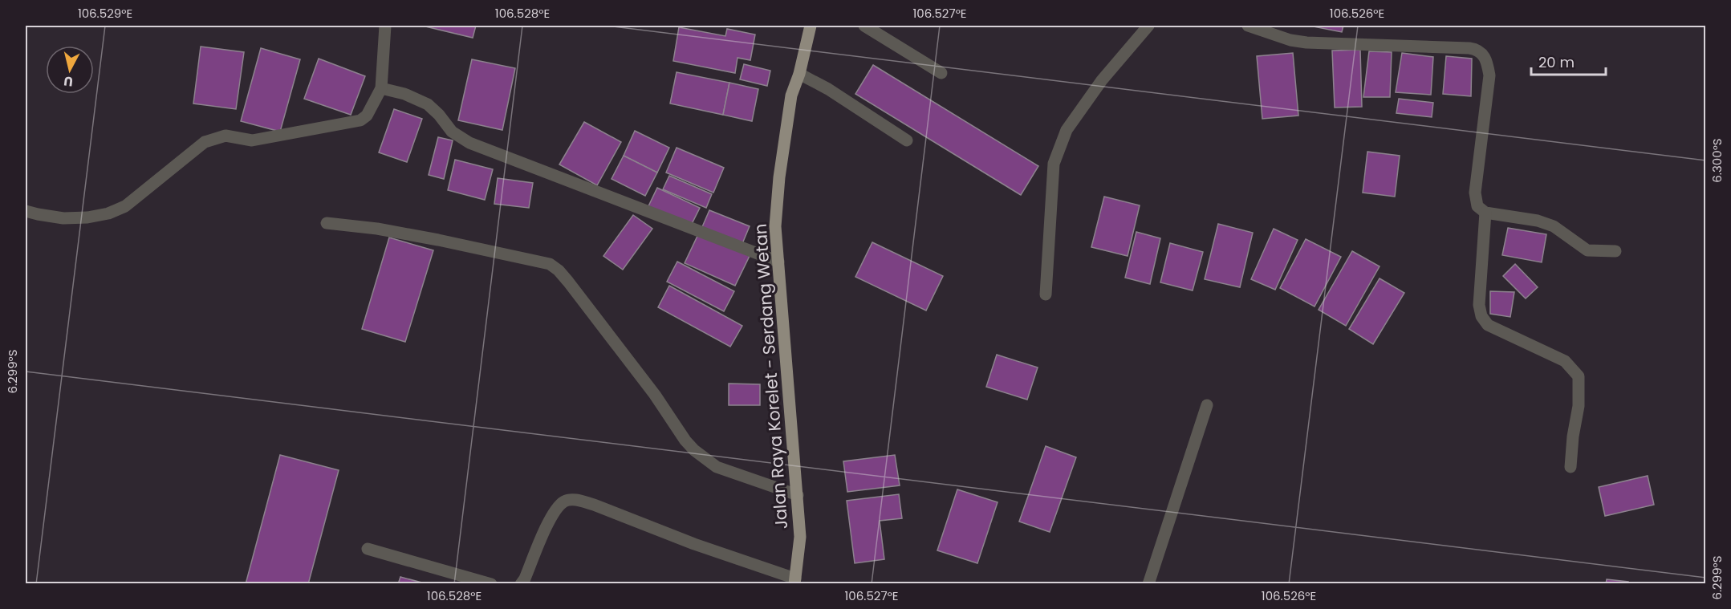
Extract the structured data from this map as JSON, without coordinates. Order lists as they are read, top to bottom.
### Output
{
  "streets": {
    "main road": ["Jalan Raya Korelet - Serdang Wetan"]
  },
  "scale_bar": "20 m",
  "north": "bottom",
  "coordinates": [
    "106.529°E",
    "106.528°E",
    "106.527°E",
    "106.526°E",
    "6.300°S",
    "6.299°S"
  ]
}
